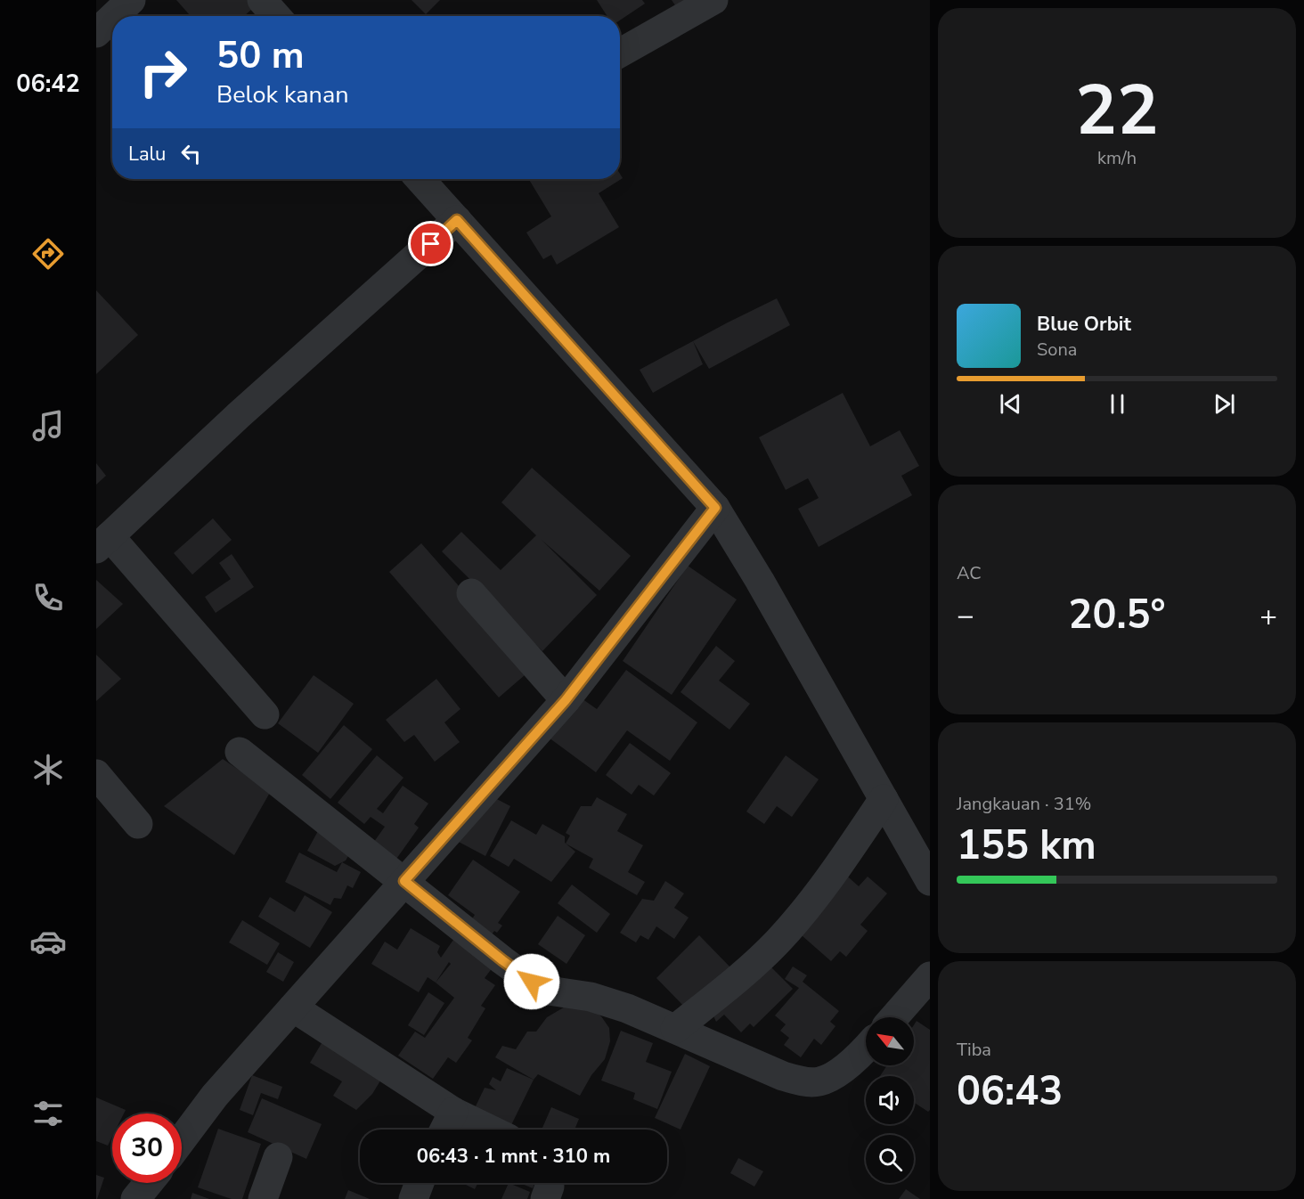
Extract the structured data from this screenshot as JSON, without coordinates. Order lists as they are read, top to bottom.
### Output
{
  "north": "top left",
  "page": {
    "tabs": "06:42",
    "tile": [
      ["22", "km/h"],
      "AC",
      ["Jangkauan · 31%", "155 km"],
      ["Tiba", "06:43"]
    ],
    "turn": ["50 m", "Belok kanan"],
    "then": "Lalu",
    "song": ["Blue Orbit", "Sona"],
    "heat": ["−", "20.5°", "+"],
    "limit": "30",
    "trip": "06:43 · 1 mnt · 310 m"
  }
}
